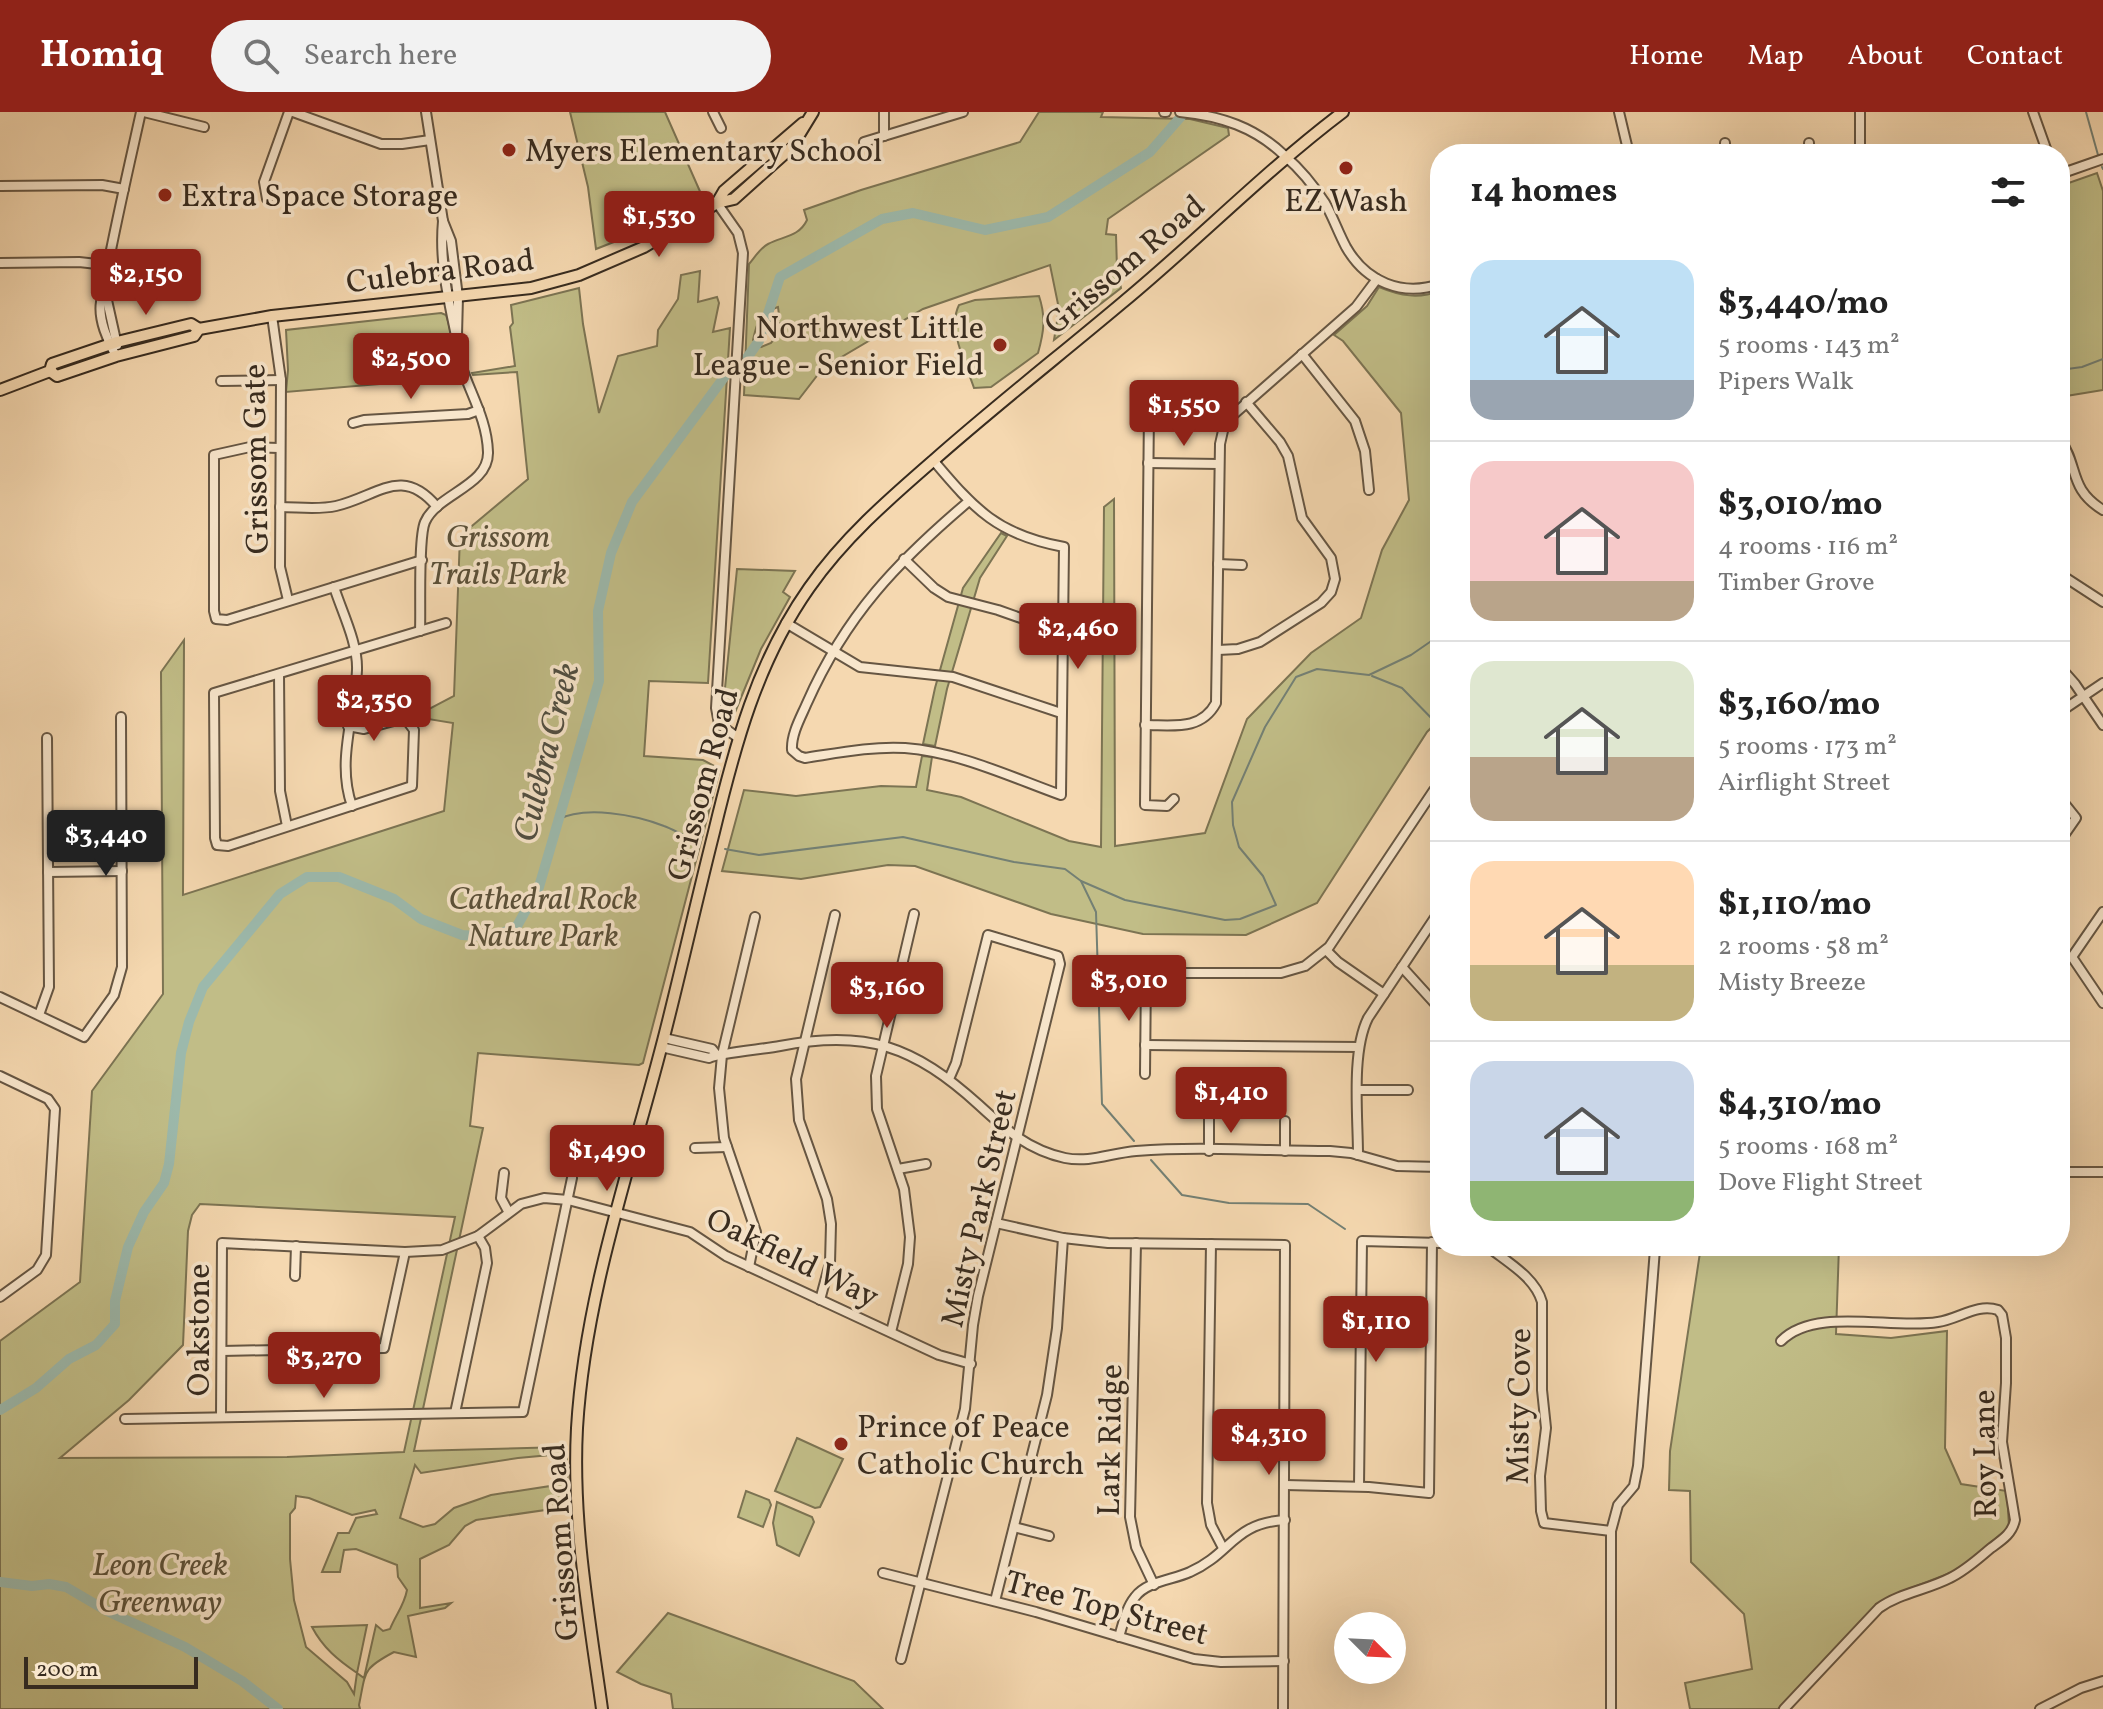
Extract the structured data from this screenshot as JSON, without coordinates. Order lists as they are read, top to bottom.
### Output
{
  "streets": {
    "main road": ["Grissom Road", "Culebra Road"],
    "street": [
      "Grissom Gate",
      "Misty Park Street",
      "Oakfield Way",
      "Oakstone",
      "Misty Cove",
      "Lark Ridge",
      "Roy Lane",
      "Tree Top Street"
    ]
  },
  "crossings": [
    ["Grissom Road", "Oakfield Way"],
    ["Culebra Road", "Grissom Gate"],
    ["Misty Park Street", "Oakfield Way"],
    ["Misty Park Street", "Tree Top Street"],
    ["Oakfield Way", "Oakstone"]
  ],
  "water": ["Culebra Creek"],
  "parks": ["Grissom Trails Park", "Cathedral Rock Nature Park", "Leon Creek Greenway"],
  "places": [
    "Myers Elementary School",
    "EZ Wash",
    "Extra Space Storage",
    "Northwest Little League - Senior Field",
    "Prince of Peace Catholic Church"
  ],
  "scale_bar": "200 m",
  "north": "bottom right",
  "page": {
    "header": "Homiq",
    "search": "Search here",
    "nav": [
      "Home",
      "Map",
      "About",
      "Contact"
    ],
    "heading": "14 homes",
    "price": [
      "$1,530",
      "$2,150",
      "$2,500",
      "$1,550",
      "$2,460",
      "$2,350",
      "$3,440",
      "$3,010",
      "$3,160",
      "$1,410",
      "$1,490",
      "$1,110",
      "$3,270",
      "$4,310"
    ],
    "list": [
      {
        "name": "$3,440/mo",
        "note": "5 rooms · 143 m² · Pipers Walk"
      },
      {
        "name": "$3,010/mo",
        "note": "4 rooms · 116 m² · Timber Grove"
      },
      {
        "name": "$3,160/mo",
        "note": "5 rooms · 173 m² · Airflight Street"
      },
      {
        "name": "$1,110/mo",
        "note": "2 rooms · 58 m² · Misty Breeze"
      },
      {
        "name": "$4,310/mo",
        "note": "5 rooms · 168 m² · Dove Flight Street"
      }
    ],
    "scale": "200 m"
  }
}
